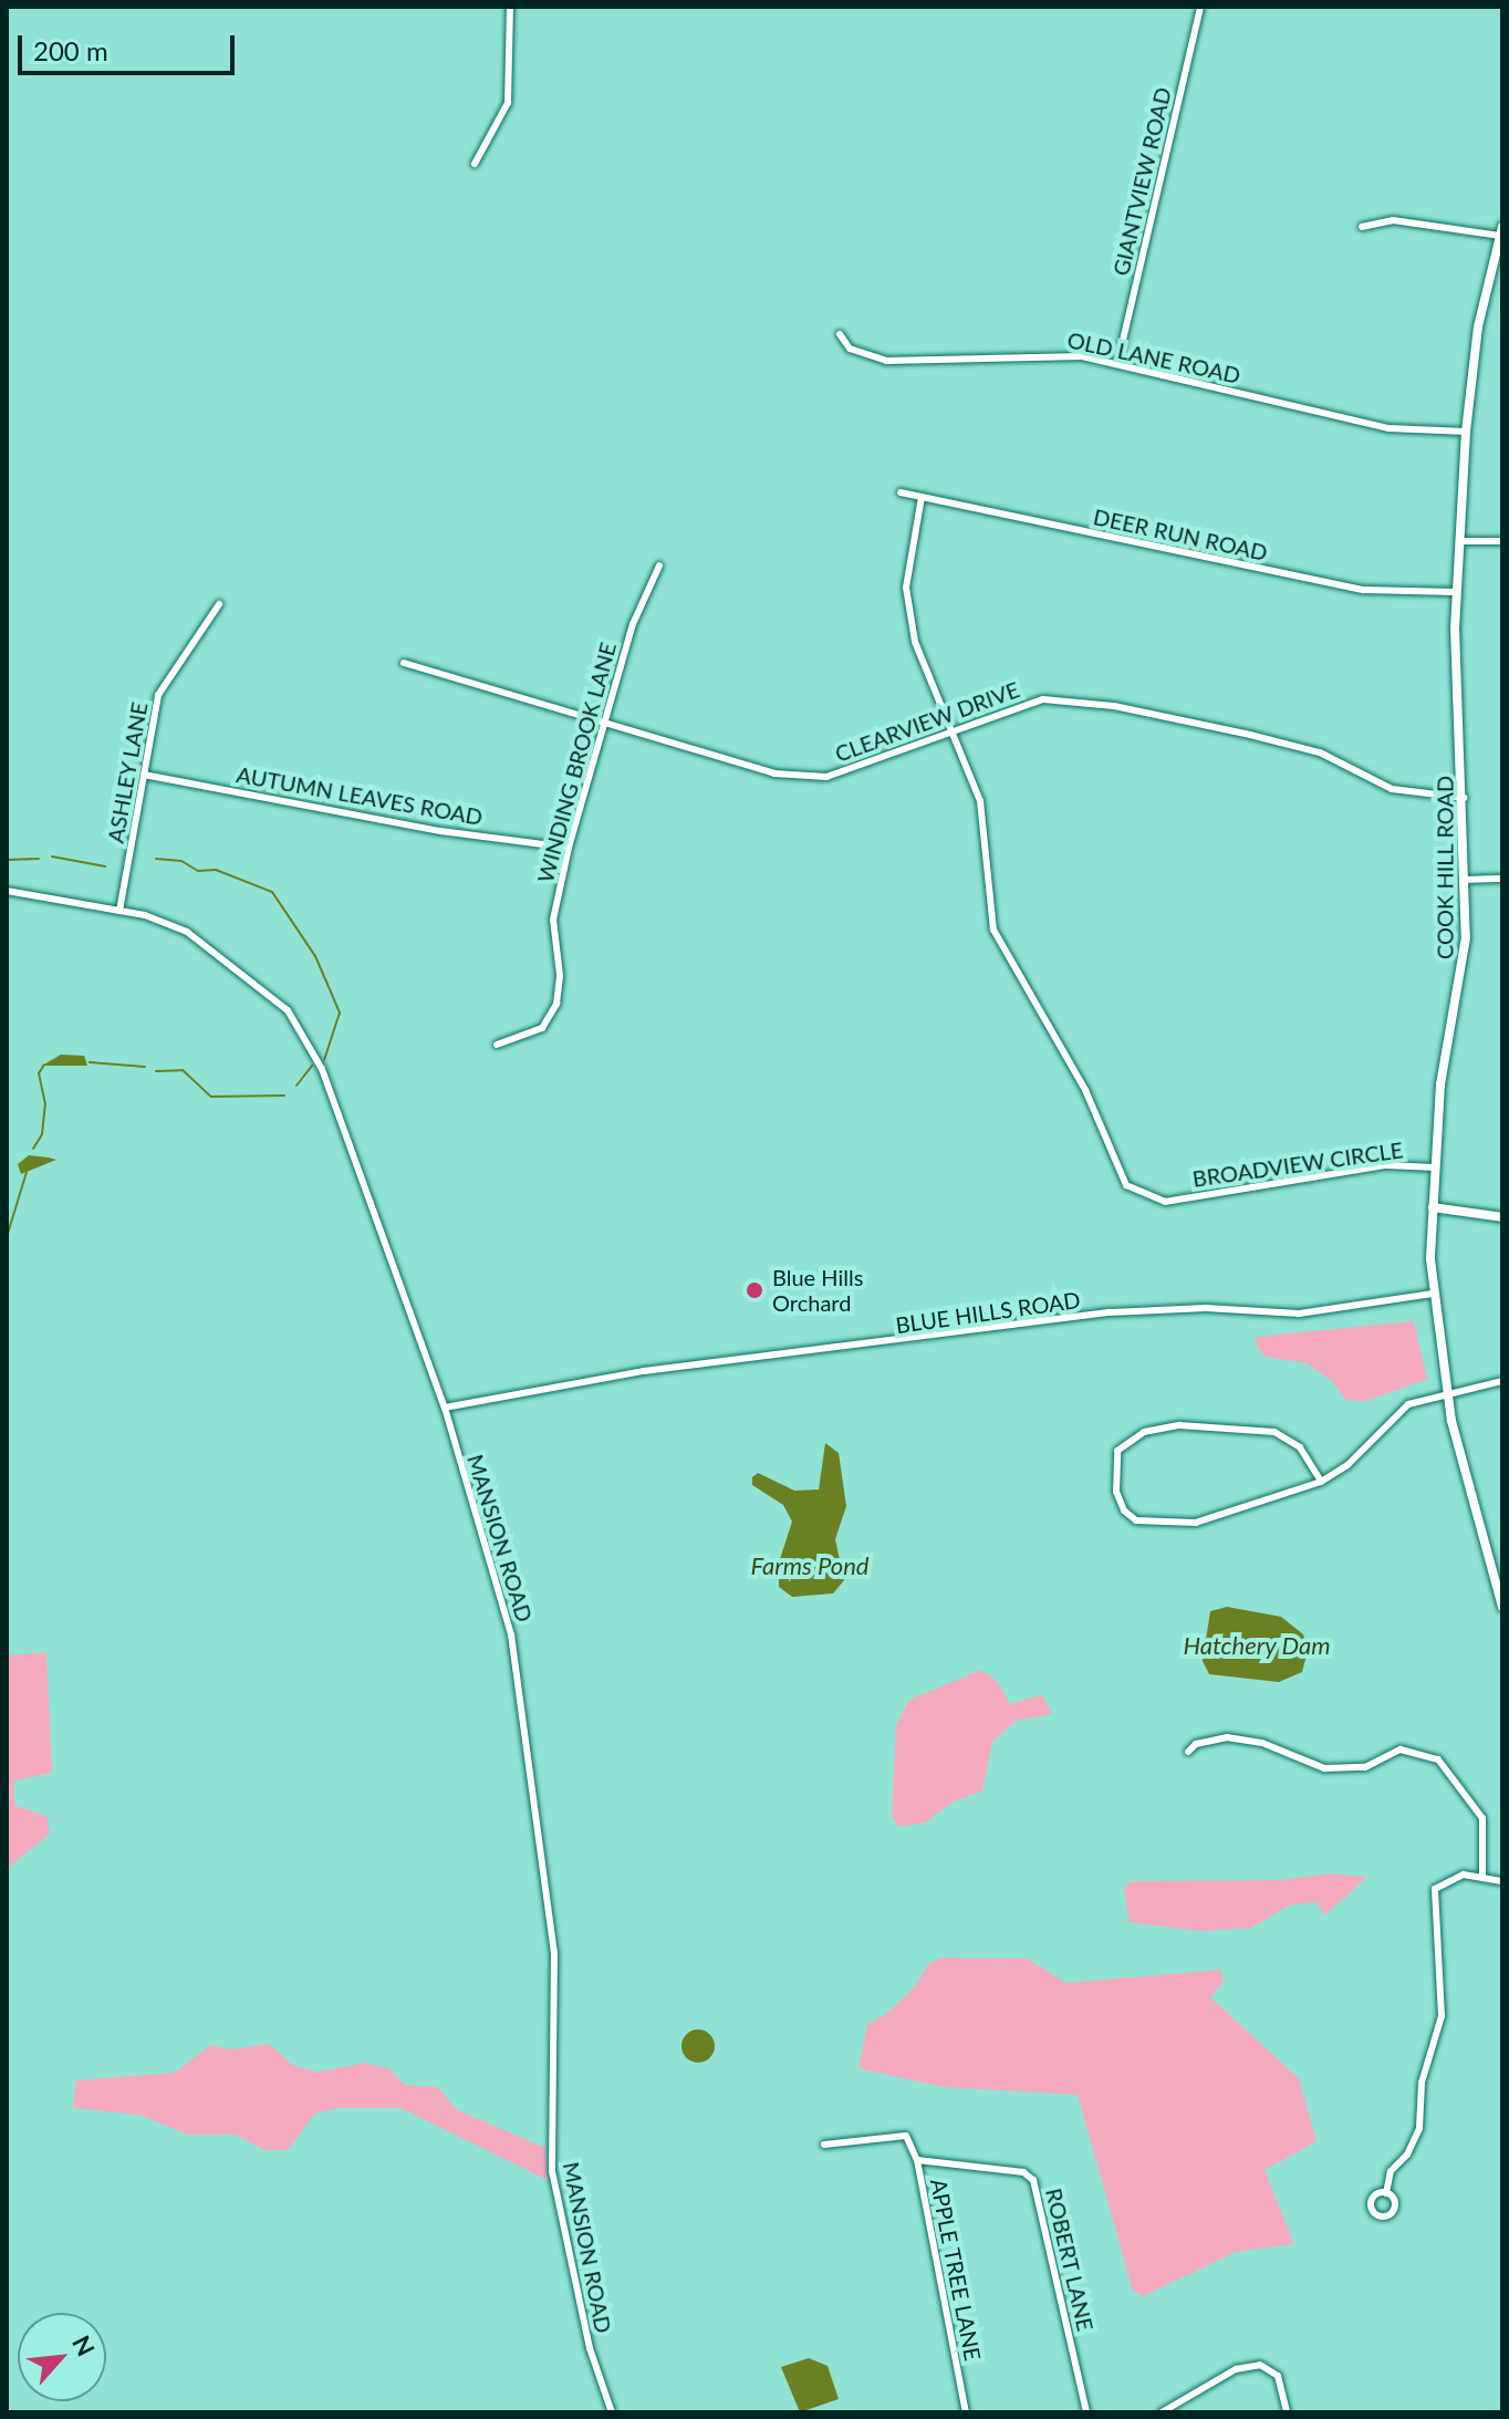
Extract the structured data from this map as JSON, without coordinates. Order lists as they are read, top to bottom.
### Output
{
  "streets": {
    "street": [
      "GIANTVIEW ROAD",
      "OLD LANE ROAD",
      "DEER RUN ROAD",
      "CLEARVIEW DRIVE",
      "WINDING BROOK LANE",
      "ASHLEY LANE",
      "AUTUMN LEAVES ROAD",
      "COOK HILL ROAD",
      "BROADVIEW CIRCLE",
      "BLUE HILLS ROAD",
      "MANSION ROAD",
      "ROBERT LANE",
      "APPLE TREE LANE"
    ]
  },
  "crossings": [
    ["GIANTVIEW ROAD", "OLD LANE ROAD"],
    ["OLD LANE ROAD", "COOK HILL ROAD"],
    ["DEER RUN ROAD", "COOK HILL ROAD"],
    ["CLEARVIEW DRIVE", "WINDING BROOK LANE"],
    ["CLEARVIEW DRIVE", "COOK HILL ROAD"],
    ["CLEARVIEW DRIVE", "BROADVIEW CIRCLE"],
    ["WINDING BROOK LANE", "AUTUMN LEAVES ROAD"],
    ["ASHLEY LANE", "AUTUMN LEAVES ROAD"],
    ["ASHLEY LANE", "MANSION ROAD"],
    ["COOK HILL ROAD", "BROADVIEW CIRCLE"],
    ["COOK HILL ROAD", "BLUE HILLS ROAD"],
    ["BLUE HILLS ROAD", "MANSION ROAD"],
    ["ROBERT LANE", "APPLE TREE LANE"]
  ],
  "water": ["Farms Pond", "Hatchery Dam"],
  "places": ["Blue Hills Orchard"],
  "scale_bar": "200 m",
  "north": "top right"
}
